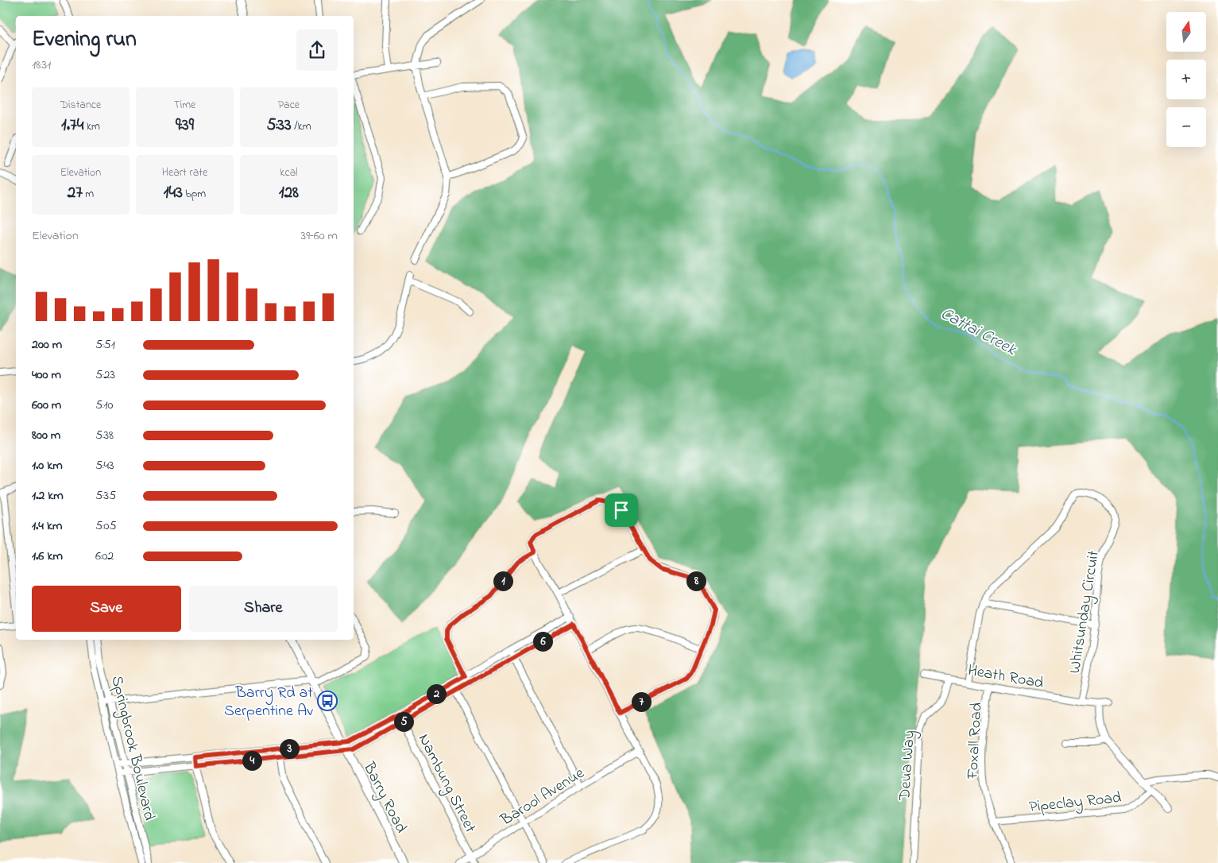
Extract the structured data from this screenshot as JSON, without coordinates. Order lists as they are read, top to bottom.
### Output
{
  "streets": {
    "street": [
      "Whitsunday Circuit",
      "Heath Road",
      "Foxall Road",
      "Springbrook Boulevard",
      "Deua Way",
      "Nambung Street",
      "Barool Avenue",
      "Barry Road",
      "Pipeclay Road"
    ]
  },
  "crossings": [
    ["Whitsunday Circuit", "Heath Road"],
    ["Heath Road", "Foxall Road"],
    ["Heath Road", "Deua Way"],
    ["Foxall Road", "Pipeclay Road"],
    ["Nambung Street", "Barool Avenue"]
  ],
  "water": ["Cattai Creek"],
  "places": {
    "bus stop": ["Barry Rd at Serpentine Av"]
  },
  "north": "top",
  "page": {
    "map_buttons": ["+", "−"],
    "heading": ["Evening run", "18:31"],
    "stats": [
      ["Distance", "1.74 km"],
      ["Time", "9:39"],
      ["Pace", "5:33 /km"],
      ["Elevation", "27 m"],
      ["Heart rate", "143 bpm"],
      ["kcal", "128"]
    ],
    "chart": ["Elevation", "39–60 m"],
    "list": [
      {
        "name": "200 m",
        "note": "5:51"
      },
      {
        "name": "400 m",
        "note": "5:23"
      },
      {
        "name": "600 m",
        "note": "5:10"
      },
      {
        "name": "800 m",
        "note": "5:38"
      },
      {
        "name": "1.0 km",
        "note": "5:43"
      },
      {
        "name": "1.2 km",
        "note": "5:35"
      },
      {
        "name": "1.4 km",
        "note": "5:05"
      },
      {
        "name": "1.6 km",
        "note": "6:02"
      }
    ],
    "pins": [
      "1",
      "8",
      "6",
      "2",
      "7",
      "5",
      "3",
      "4"
    ],
    "buttons": ["Save", "Share"]
  }
}
